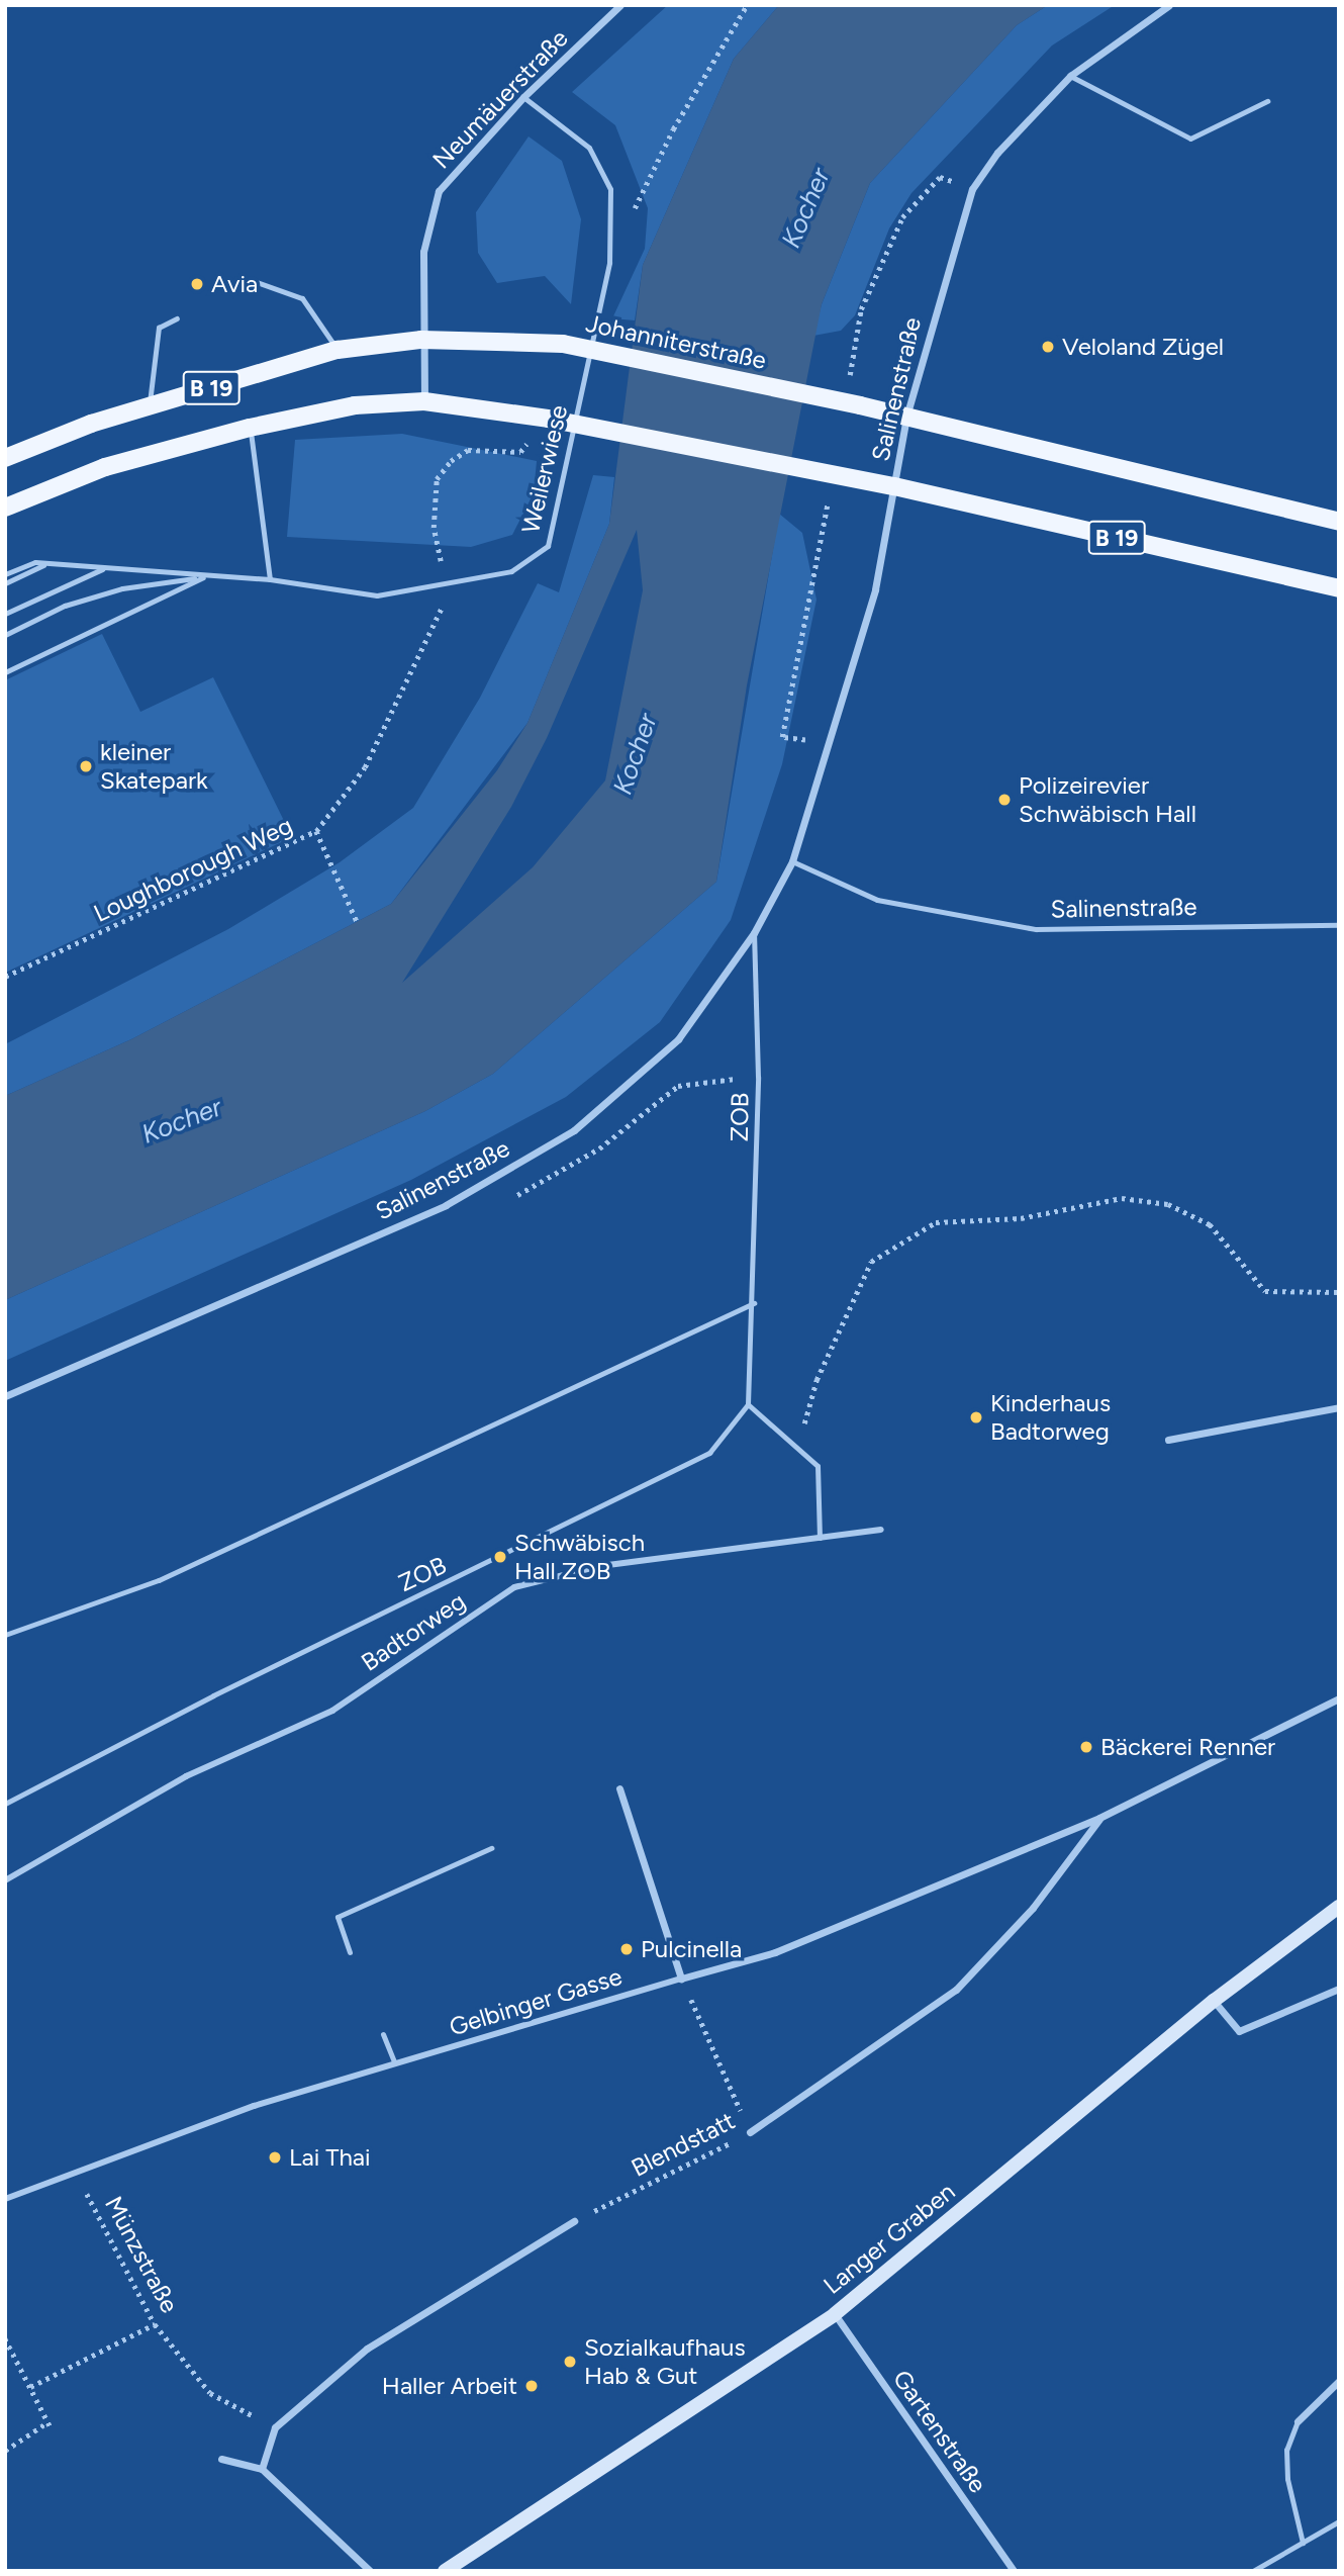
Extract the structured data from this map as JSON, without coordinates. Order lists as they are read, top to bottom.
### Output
{
  "streets": {
    "main road": ["Johanniterstraße", "B 19", "Langer Graben"],
    "street": [
      "Neumäuerstraße",
      "Salinenstraße",
      "Badtorweg",
      "Gelbinger Gasse",
      "Blendstatt",
      "Gartenstraße"
    ],
    "lane": ["Weilerwiese", "ZOB"],
    "path": ["Loughborough Weg", "Münzstraße"]
  },
  "crossings": [
    ["Neumäuerstraße", "Johanniterstraße"],
    ["Neumäuerstraße", "B 19"],
    ["Neumäuerstraße", "Weilerwiese"],
    ["Johanniterstraße", "Salinenstraße"],
    ["B 19", "Salinenstraße"],
    ["Salinenstraße", "ZOB"],
    ["Gelbinger Gasse", "Blendstatt"],
    ["Gelbinger Gasse", "Münzstraße"],
    ["Langer Graben", "Gartenstraße"]
  ],
  "water": ["Kocher"],
  "places": [
    "Avia",
    "Veloland Zügel",
    "kleiner Skatepark",
    "Polizeirevier Schwäbisch Hall",
    "Kinderhaus Badtorweg",
    "Schwäbisch Hall ZOB",
    "Bäckerei Renner",
    "Pulcinella",
    "Lai Thai",
    "Sozialkaufhaus Hab & Gut",
    "Haller Arbeit"
  ]
}
